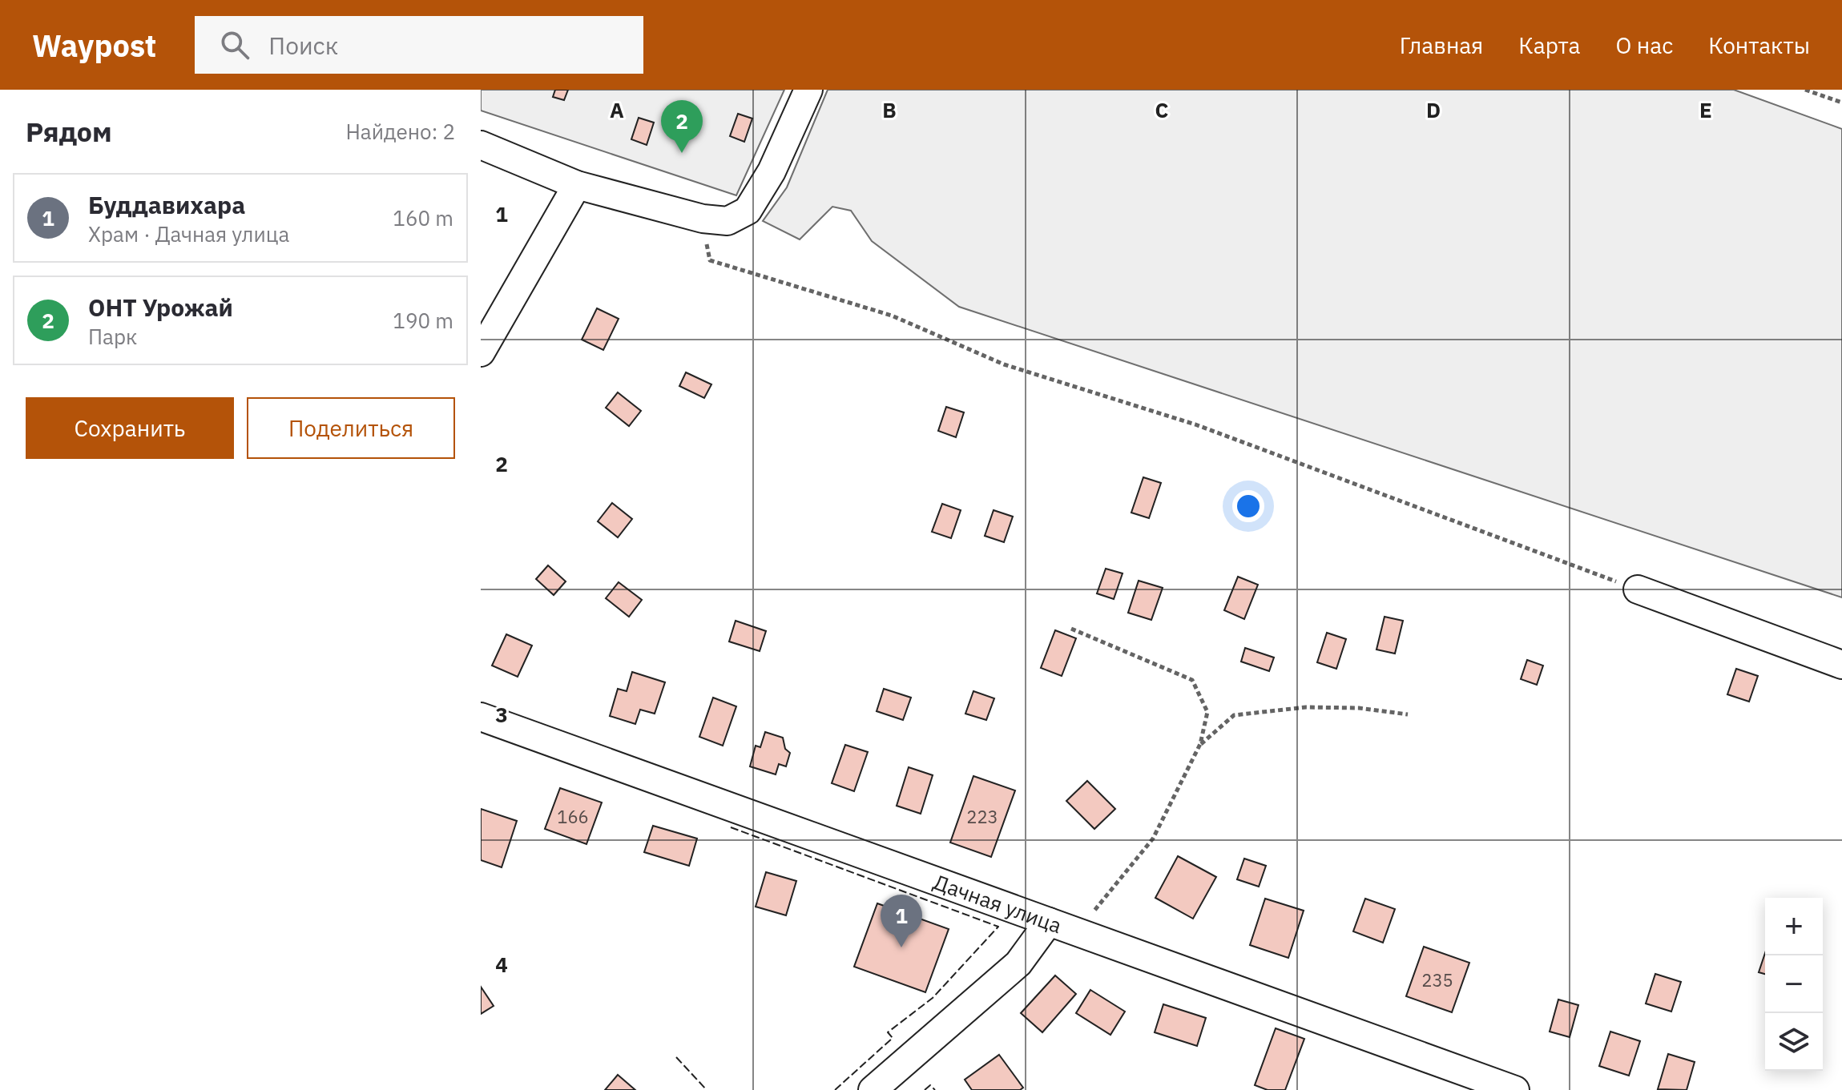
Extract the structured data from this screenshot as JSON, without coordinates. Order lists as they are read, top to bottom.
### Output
{
  "streets": {
    "street": ["Дачная улица"]
  },
  "house_numbers": ["166", "223", "235"],
  "page": {
    "header": "Waypost",
    "search": "Поиск",
    "nav": [
      "Главная",
      "Карта",
      "О нас",
      "Контакты"
    ],
    "heading": ["Рядом", "Найдено: 2"],
    "pins": ["2", "1"],
    "list": [
      {
        "mark": "1",
        "name": "Буддавихара",
        "note": "Храм · Дачная улица",
        "value": "160 m"
      },
      {
        "mark": "2",
        "name": "ОНТ Урожай",
        "note": "Парк",
        "value": "190 m"
      }
    ],
    "buttons": ["Сохранить", "Поделиться"],
    "map_buttons": ["+", "−"]
  },
  "grid": {
    "columns": [
      "A",
      "B",
      "C",
      "D",
      "E"
    ],
    "rows": [
      "1",
      "2",
      "3",
      "4"
    ]
  }
}
